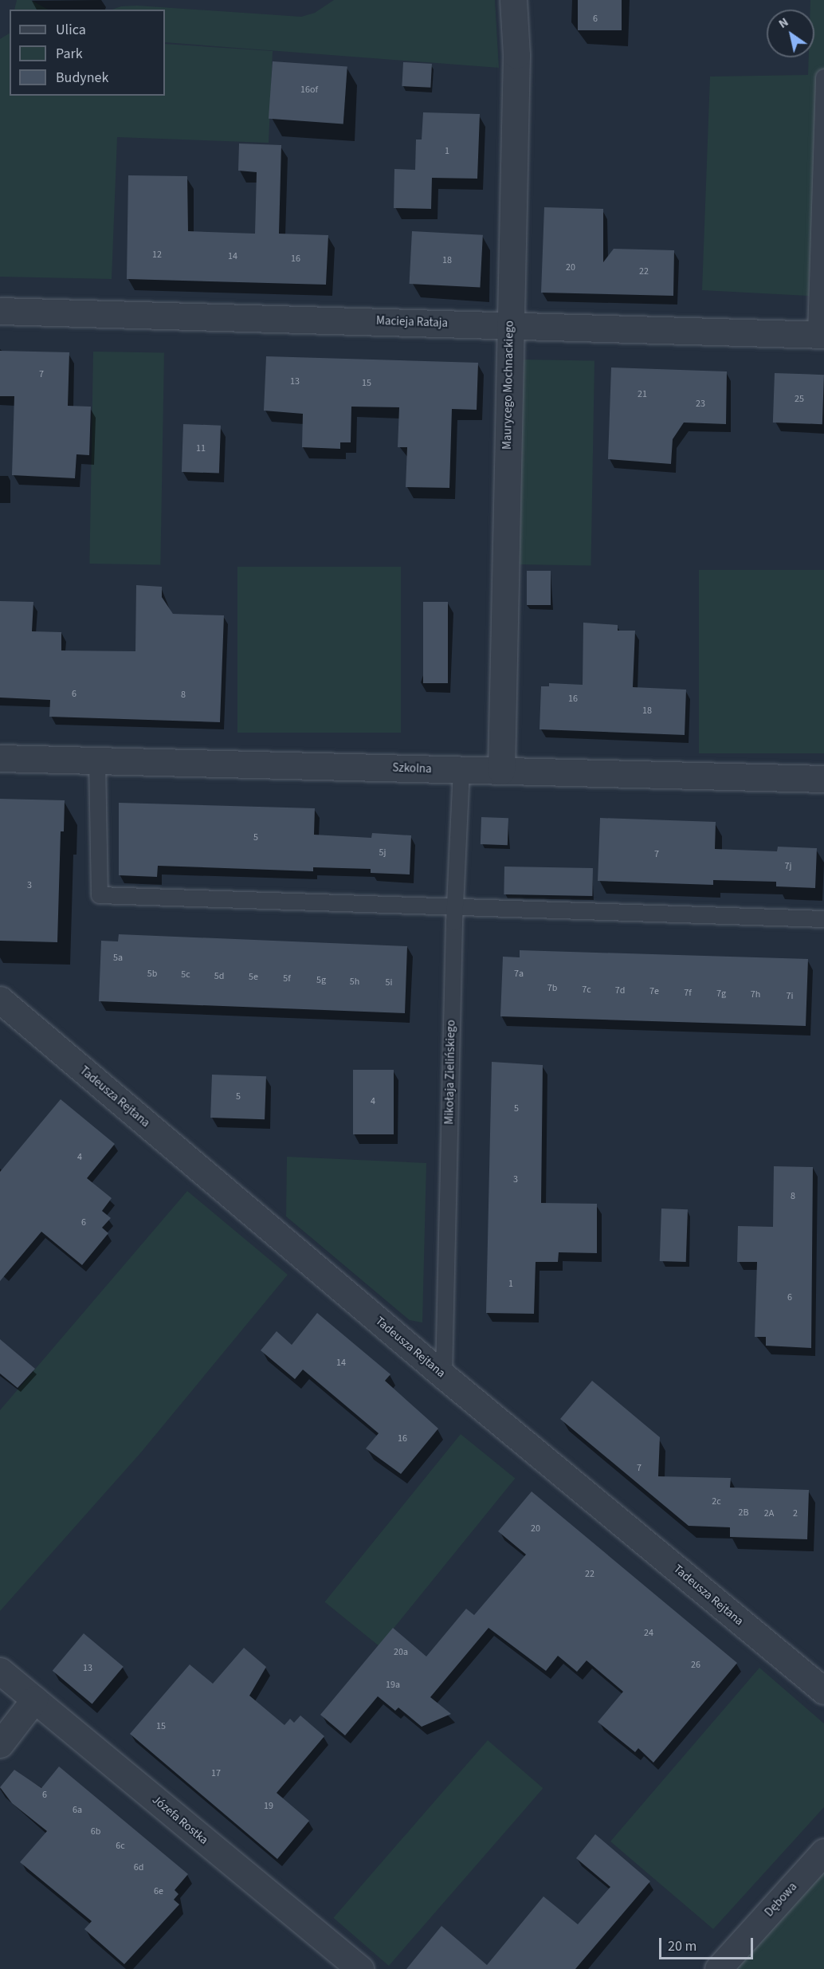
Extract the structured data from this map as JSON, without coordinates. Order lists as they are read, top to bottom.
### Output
{
  "streets": {
    "street": [
      "Macieja Rataja",
      "Maurycego Mochnackiego",
      "Szkolna",
      "Tadeusza Rejtana",
      "Józefa Rostka",
      "Dębowa"
    ],
    "lane": ["Mikołaja Zielińskiego"]
  },
  "crossings": [
    ["Macieja Rataja", "Maurycego Mochnackiego"],
    ["Maurycego Mochnackiego", "Szkolna"],
    ["Szkolna", "Mikołaja Zielińskiego"],
    ["Mikołaja Zielińskiego", "Tadeusza Rejtana"]
  ],
  "house_numbers": [
    "6",
    "16of",
    "1",
    "12",
    "14",
    "16",
    "18",
    "20",
    "22",
    "7",
    "13",
    "15",
    "21",
    "25",
    "23",
    "11",
    "6",
    "8",
    "16",
    "18",
    "5",
    "5j",
    "7",
    "7j",
    "3",
    "5a",
    "5b",
    "7a",
    "5c",
    "5d",
    "5e",
    "5f",
    "5g",
    "5h",
    "5i",
    "7b",
    "7c",
    "7d",
    "7e",
    "7f",
    "7g",
    "7h",
    "7i",
    "5",
    "4",
    "5",
    "4",
    "3",
    "8",
    "6",
    "1",
    "6",
    "14",
    "16",
    "7",
    "2c",
    "2B",
    "2A",
    "2",
    "20",
    "22",
    "24",
    "20a",
    "26",
    "13",
    "19a",
    "15",
    "17",
    "6",
    "19",
    "6a",
    "6b",
    "6c",
    "6d",
    "6e"
  ],
  "legend": ["Ulica", "Park", "Budynek"],
  "scale_bar": "20 m",
  "north": "top left"
}
